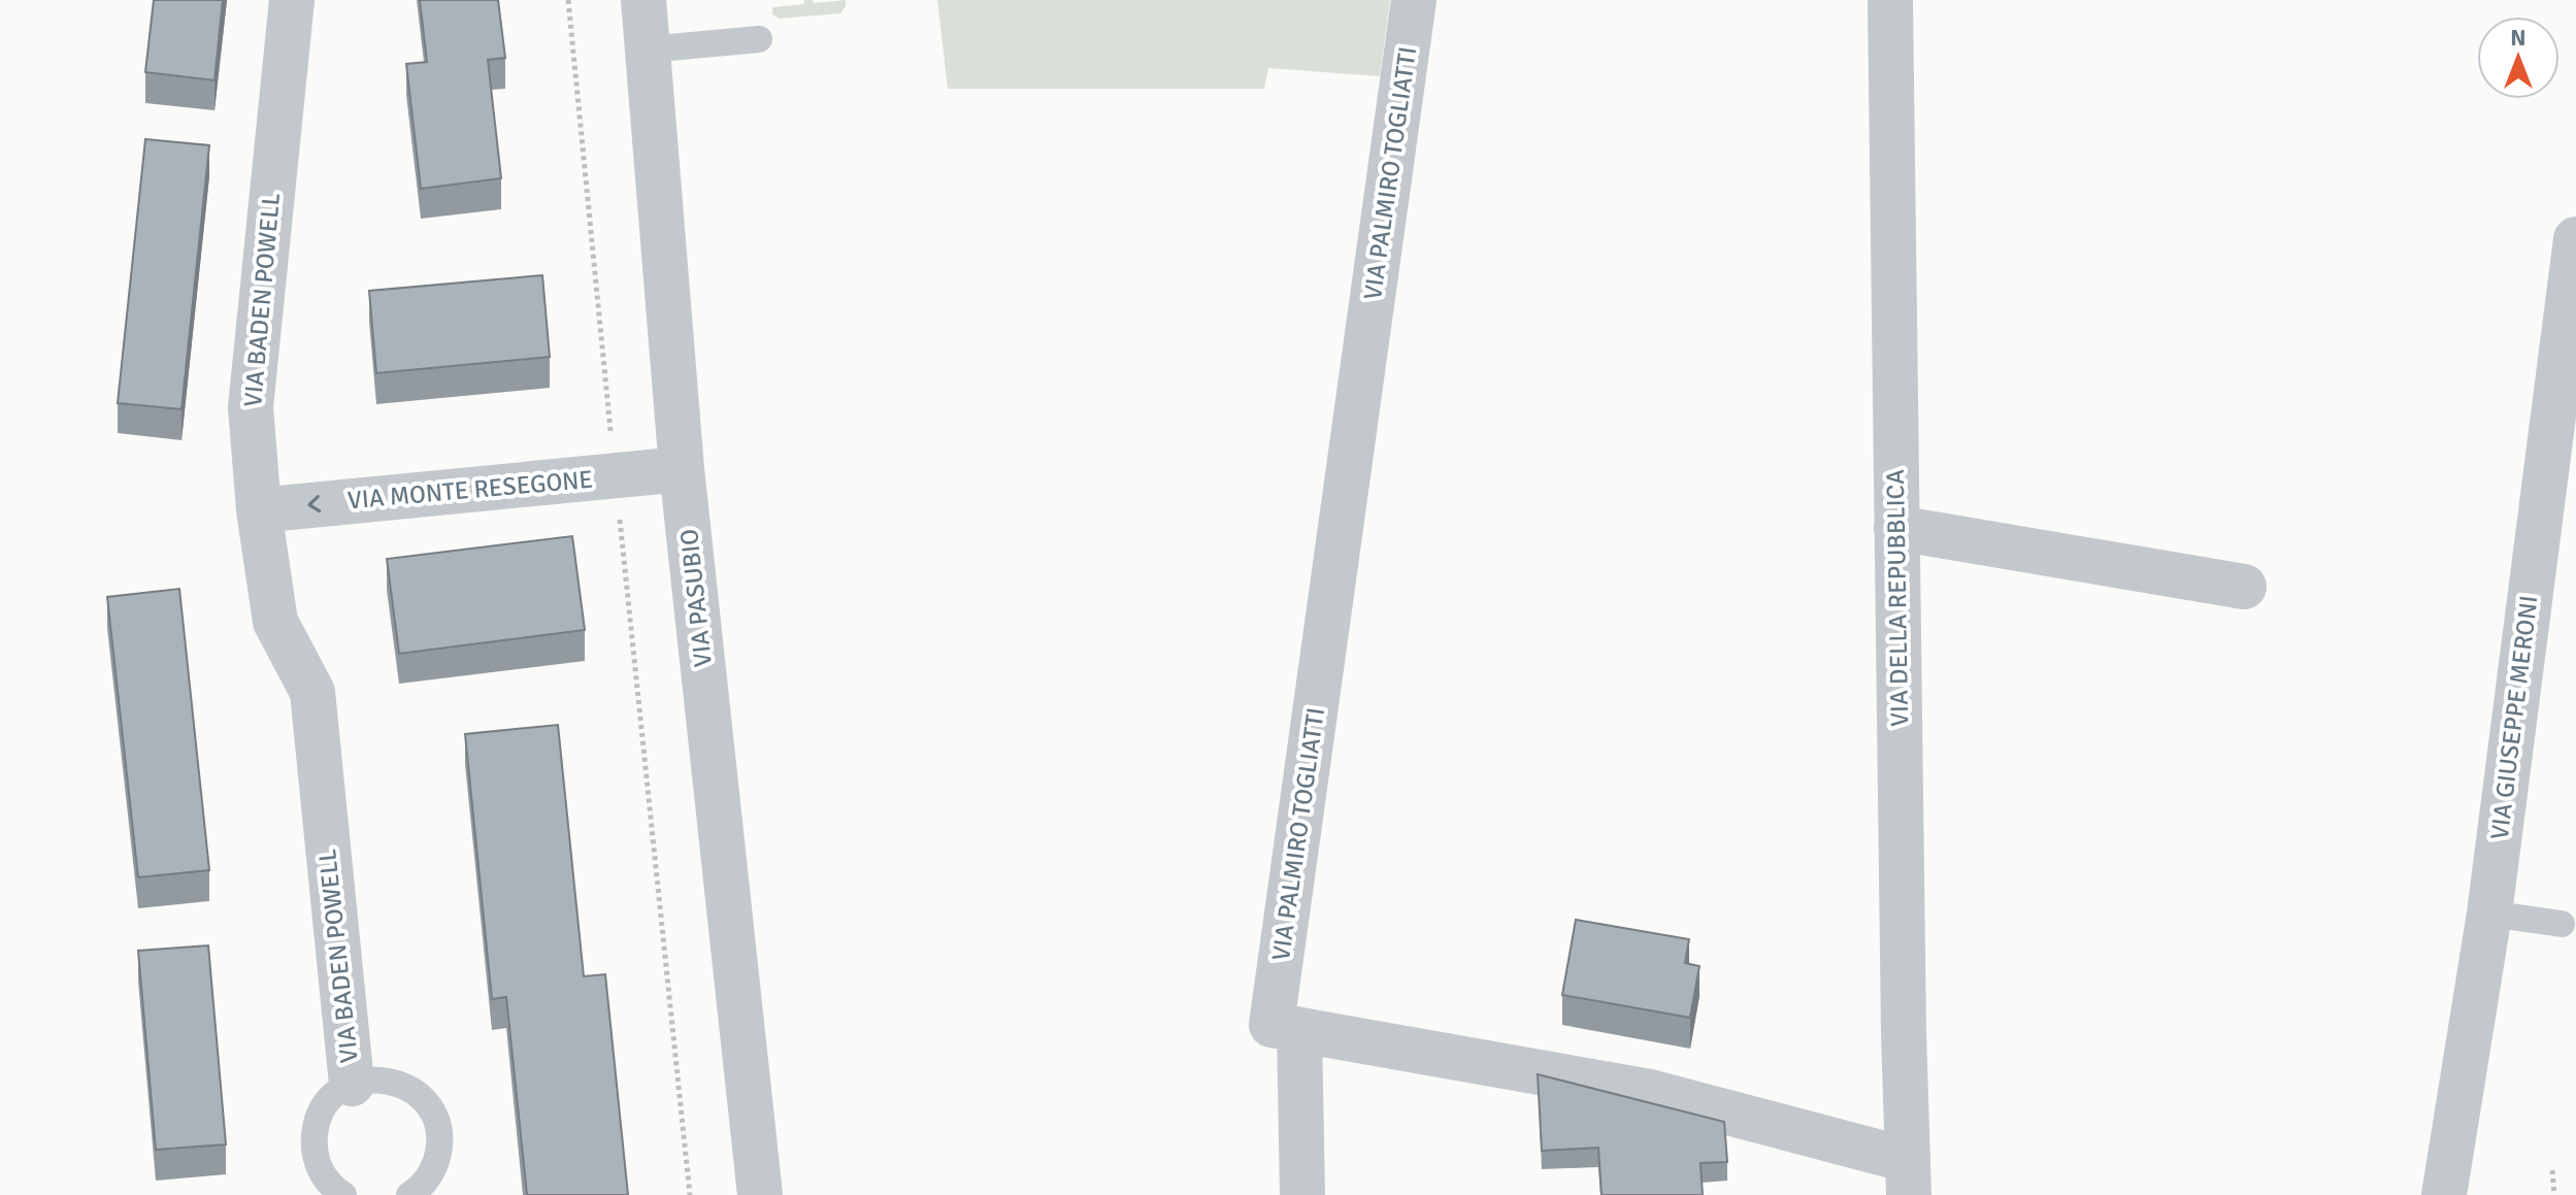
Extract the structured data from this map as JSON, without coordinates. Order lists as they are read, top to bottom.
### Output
{
  "streets": {
    "street": [
      "VIA PALMIRO TOGLIATTI",
      "VIA BADEN POWELL",
      "VIA MONTE RESEGONE",
      "VIA PASUBIO",
      "VIA DELLA REPUBBLICA",
      "VIA GIUSEPPE MERONI"
    ]
  },
  "crossings": [
    ["VIA PALMIRO TOGLIATTI", "VIA DELLA REPUBBLICA"],
    ["VIA BADEN POWELL", "VIA MONTE RESEGONE"],
    ["VIA MONTE RESEGONE", "VIA PASUBIO"]
  ],
  "one_way": ["VIA MONTE RESEGONE"],
  "north": "top"
}
